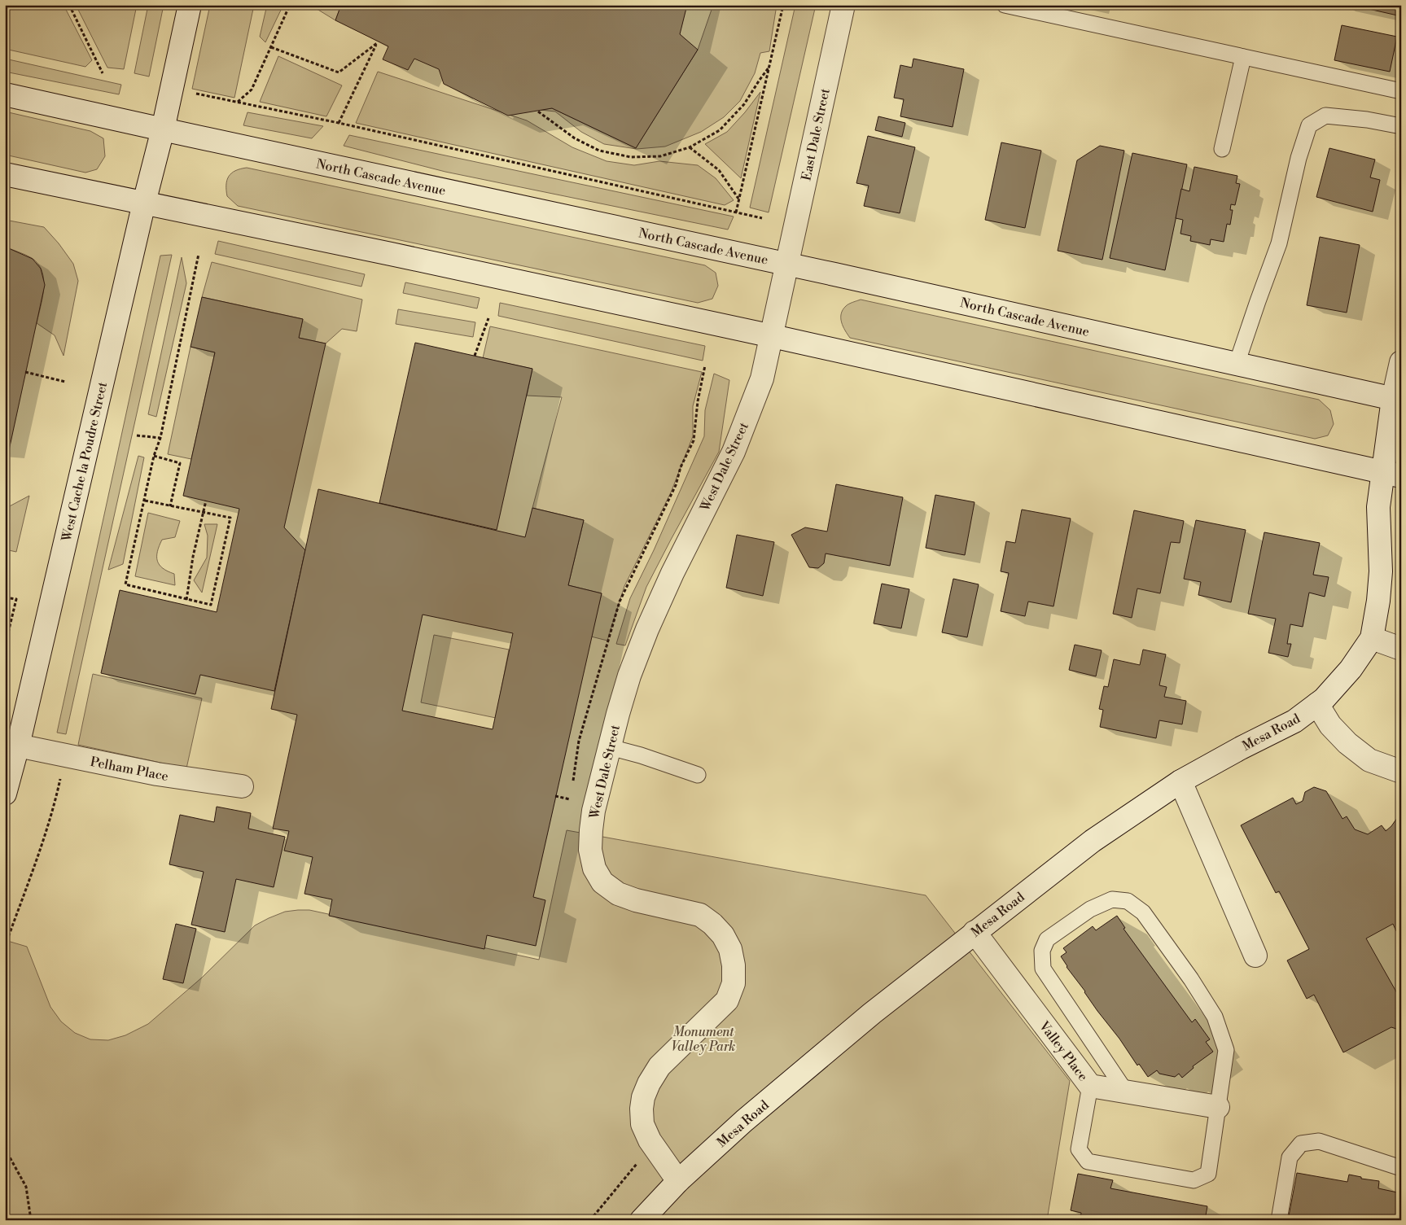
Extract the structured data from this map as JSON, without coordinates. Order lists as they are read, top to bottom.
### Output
{
  "streets": {
    "street": [
      "East Dale Street",
      "North Cascade Avenue",
      "West Cache la Poudre Street",
      "West Dale Street",
      "Mesa Road",
      "Pelham Place",
      "Valley Place"
    ]
  },
  "crossings": [
    ["East Dale Street", "North Cascade Avenue"],
    ["East Dale Street", "West Dale Street"],
    ["North Cascade Avenue", "West Cache la Poudre Street"],
    ["North Cascade Avenue", "West Dale Street"],
    ["West Cache la Poudre Street", "Pelham Place"],
    ["West Dale Street", "Mesa Road"],
    ["Mesa Road", "Valley Place"]
  ],
  "parks": ["Monument Valley Park"]
}
